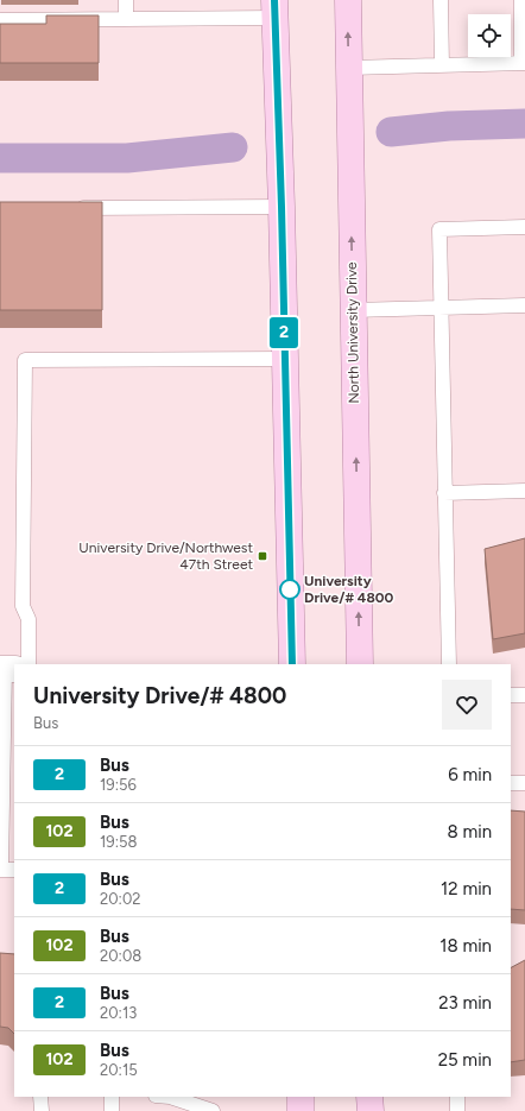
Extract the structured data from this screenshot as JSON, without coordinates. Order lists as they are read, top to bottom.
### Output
{
  "streets": {
    "main road": ["North University Drive"]
  },
  "places": {
    "transit": ["University Drive/Northwest 47th Street"],
    "other": ["University Drive/# 4800"]
  },
  "lines": ["bus line 2"],
  "page": {
    "on_map": "2",
    "heading": ["University Drive/# 4800", "Bus"],
    "list": [
      {
        "mark": "2",
        "name": "Bus",
        "note": "19:56",
        "value": "6 min"
      },
      {
        "mark": "102",
        "name": "Bus",
        "note": "19:58",
        "value": "8 min"
      },
      {
        "mark": "2",
        "name": "Bus",
        "note": "20:02",
        "value": "12 min"
      },
      {
        "mark": "102",
        "name": "Bus",
        "note": "20:08",
        "value": "18 min"
      },
      {
        "mark": "2",
        "name": "Bus",
        "note": "20:13",
        "value": "23 min"
      },
      {
        "mark": "102",
        "name": "Bus",
        "note": "20:15",
        "value": "25 min"
      }
    ]
  }
}
